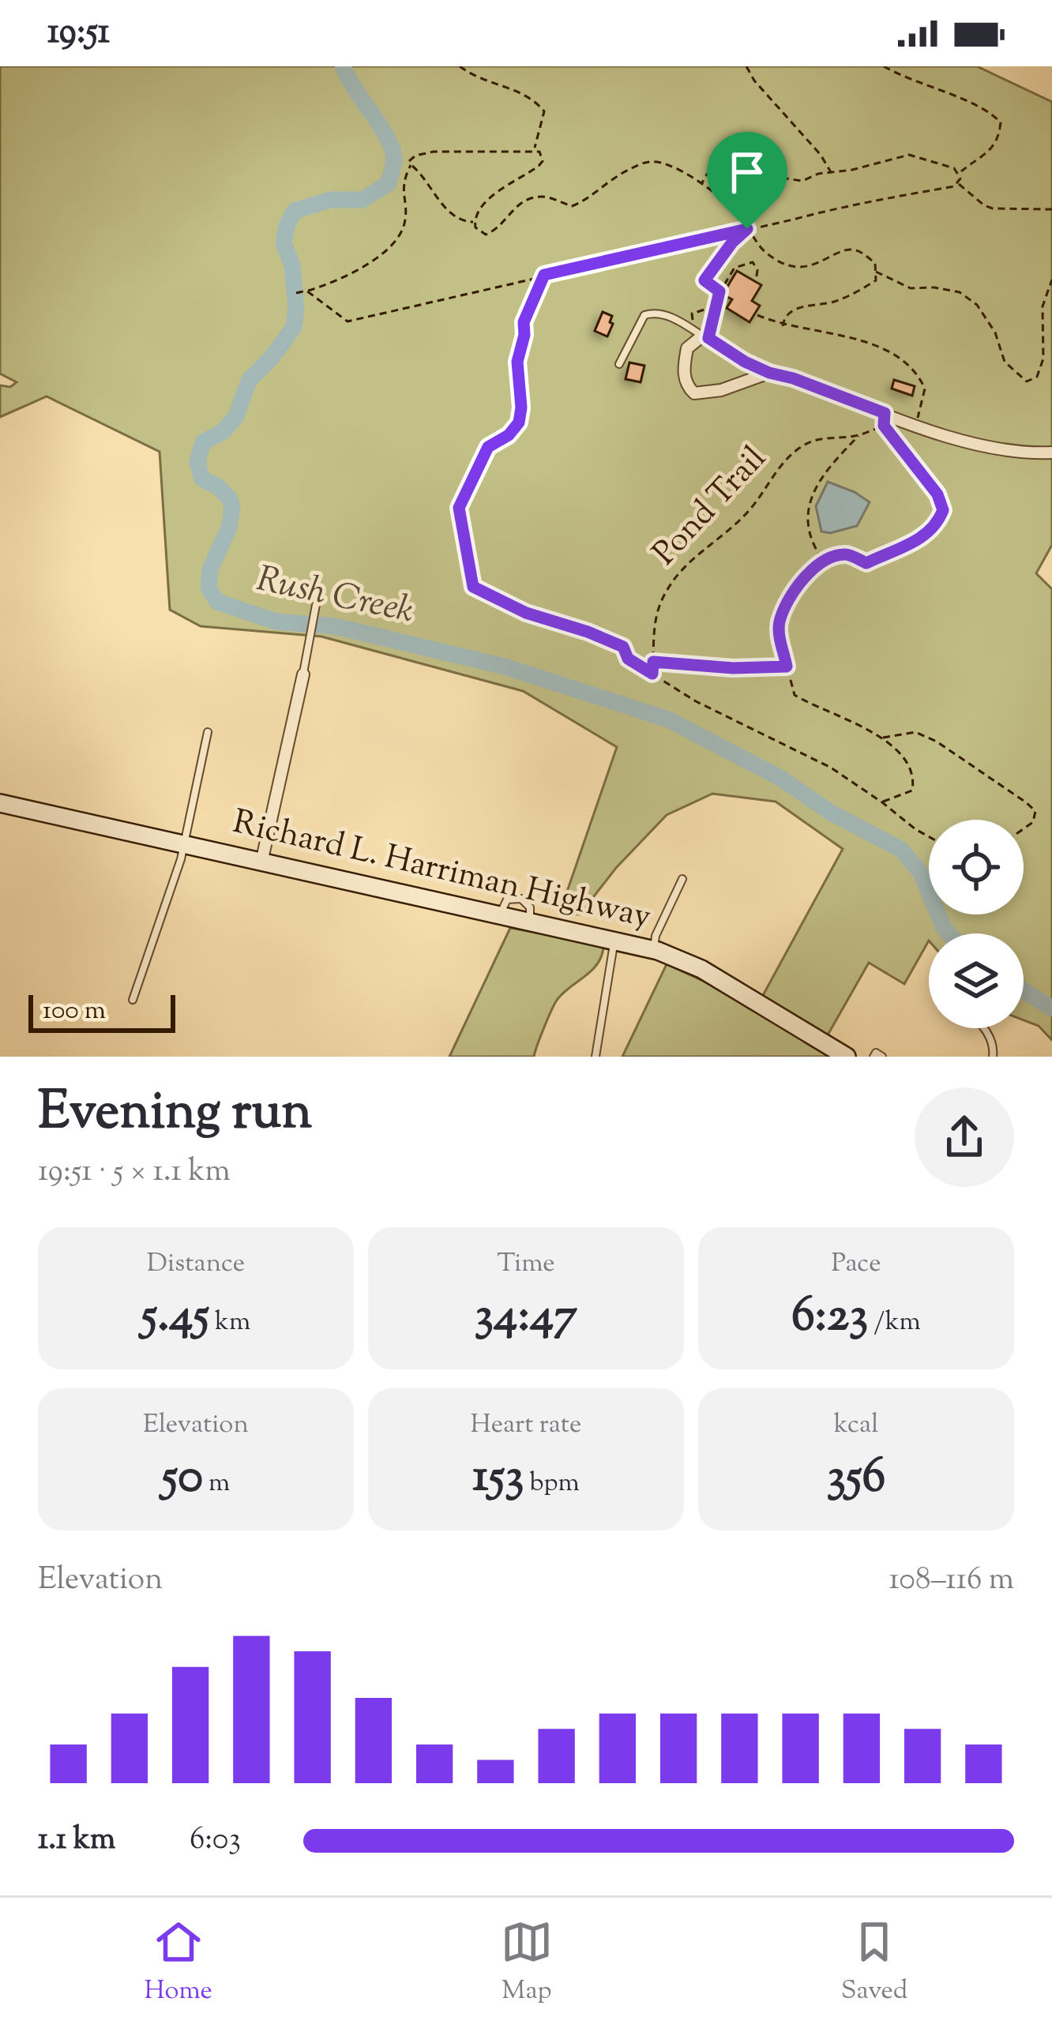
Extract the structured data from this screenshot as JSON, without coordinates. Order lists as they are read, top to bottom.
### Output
{
  "streets": {
    "street": ["Richard L. Harriman Highway"],
    "path": ["Pond Trail"]
  },
  "water": ["Rush Creek"],
  "scale_bar": "100 m",
  "page": {
    "status": "19:51",
    "scale": "100 m",
    "heading": ["Evening run", "19:51 · 5 × 1.1 km"],
    "stats": [
      ["Distance", "5.45 km"],
      ["Time", "34:47"],
      ["Pace", "6:23 /km"],
      ["Elevation", "50 m"],
      ["Heart rate", "153 bpm"],
      ["kcal", "356"]
    ],
    "chart": ["Elevation", "108–116 m"],
    "list": [
      {
        "name": "1.1 km",
        "note": "6:03"
      }
    ],
    "tabs": ["Home", "Map", "Saved"]
  }
}
